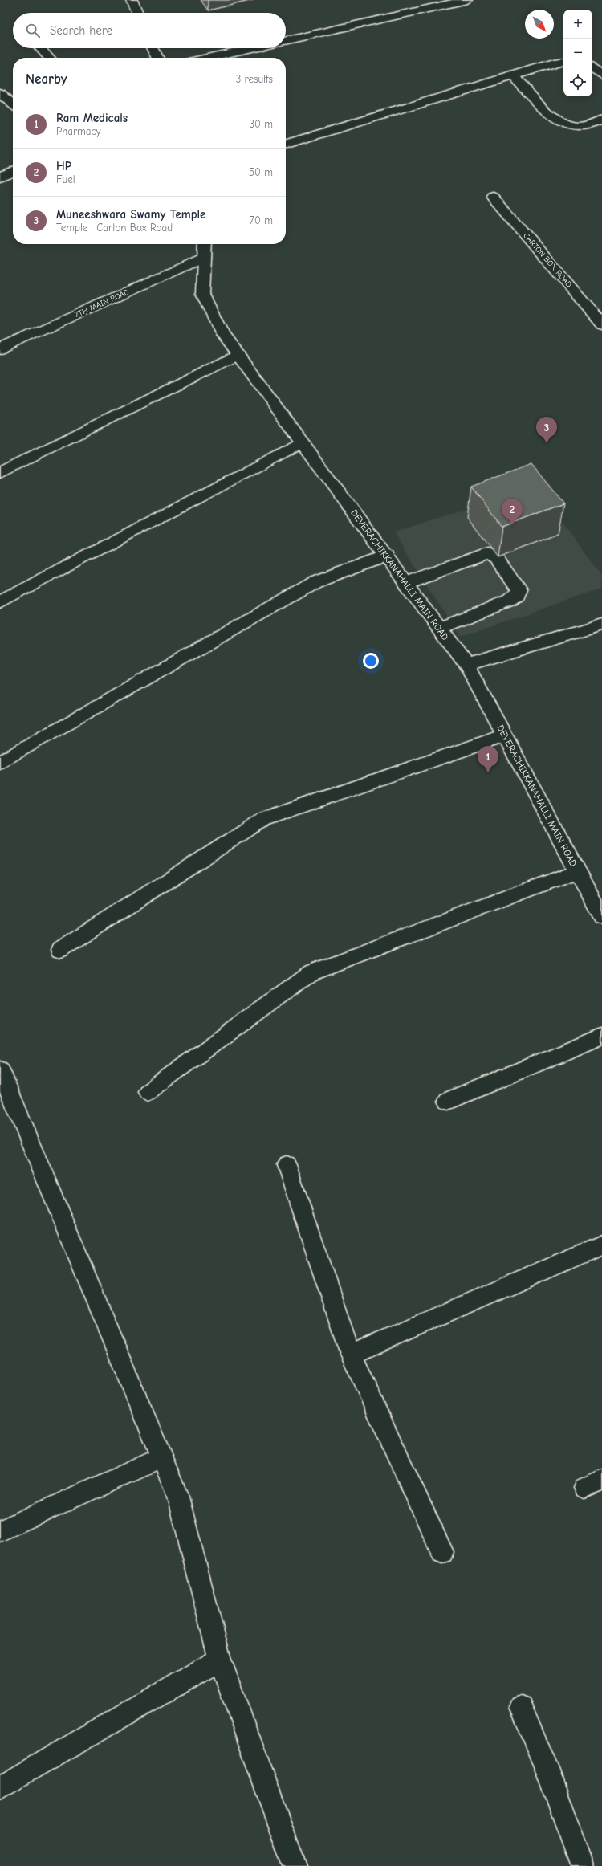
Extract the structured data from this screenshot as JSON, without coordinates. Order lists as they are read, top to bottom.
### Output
{
  "streets": {
    "street": ["CARTON BOX ROAD", "7TH MAIN ROAD", "DEVERACHIKKANAHALLI MAIN ROAD"]
  },
  "crossings": [
    ["7TH MAIN ROAD", "DEVERACHIKKANAHALLI MAIN ROAD"]
  ],
  "north": "bottom right",
  "page": {
    "map_buttons": ["+", "−"],
    "search": "Search here",
    "heading": ["Nearby", "3 results"],
    "list": [
      {
        "mark": "1",
        "name": "Ram Medicals",
        "note": "Pharmacy",
        "value": "30 m"
      },
      {
        "mark": "2",
        "name": "HP",
        "note": "Fuel",
        "value": "50 m"
      },
      {
        "mark": "3",
        "name": "Muneeshwara Swamy Temple",
        "note": "Temple · Carton Box Road",
        "value": "70 m"
      }
    ],
    "pins": ["3", "2", "1"]
  }
}
